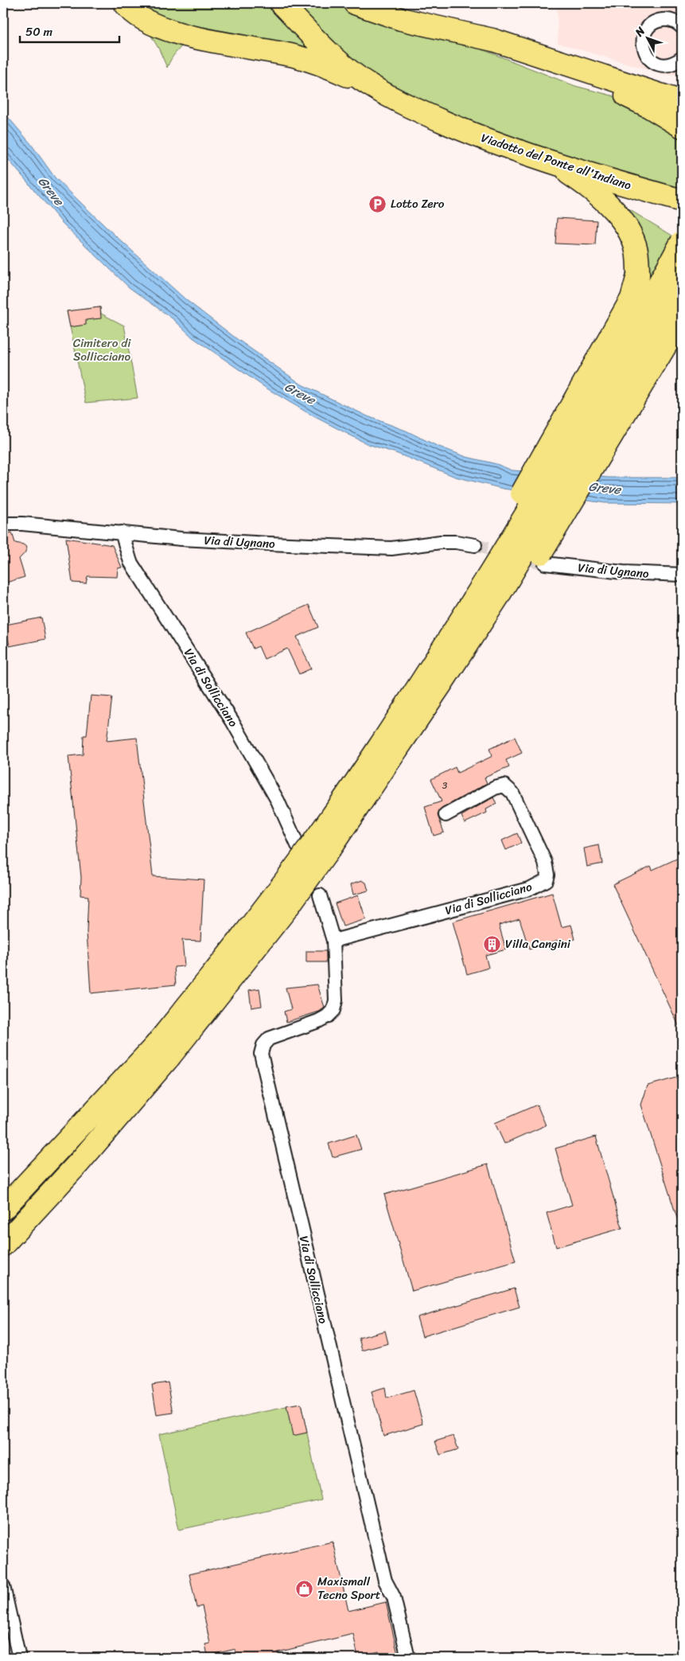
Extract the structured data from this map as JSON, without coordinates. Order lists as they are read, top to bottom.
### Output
{
  "streets": {
    "highway": ["Viadotto del Ponte all'Indiano"],
    "street": ["Via di Ugnano", "Via di Sollicciano"]
  },
  "crossings": [
    ["Via di Ugnano", "Via di Sollicciano"]
  ],
  "water": ["Greve"],
  "parks": ["Cimitero di Sollicciano"],
  "places": {
    "parking": ["Lotto Zero"],
    "building": ["Villa Cangini"],
    "shop": ["Maxismall Tecno Sport"]
  },
  "house_numbers": ["3"],
  "scale_bar": "50 m",
  "north": "top left"
}
